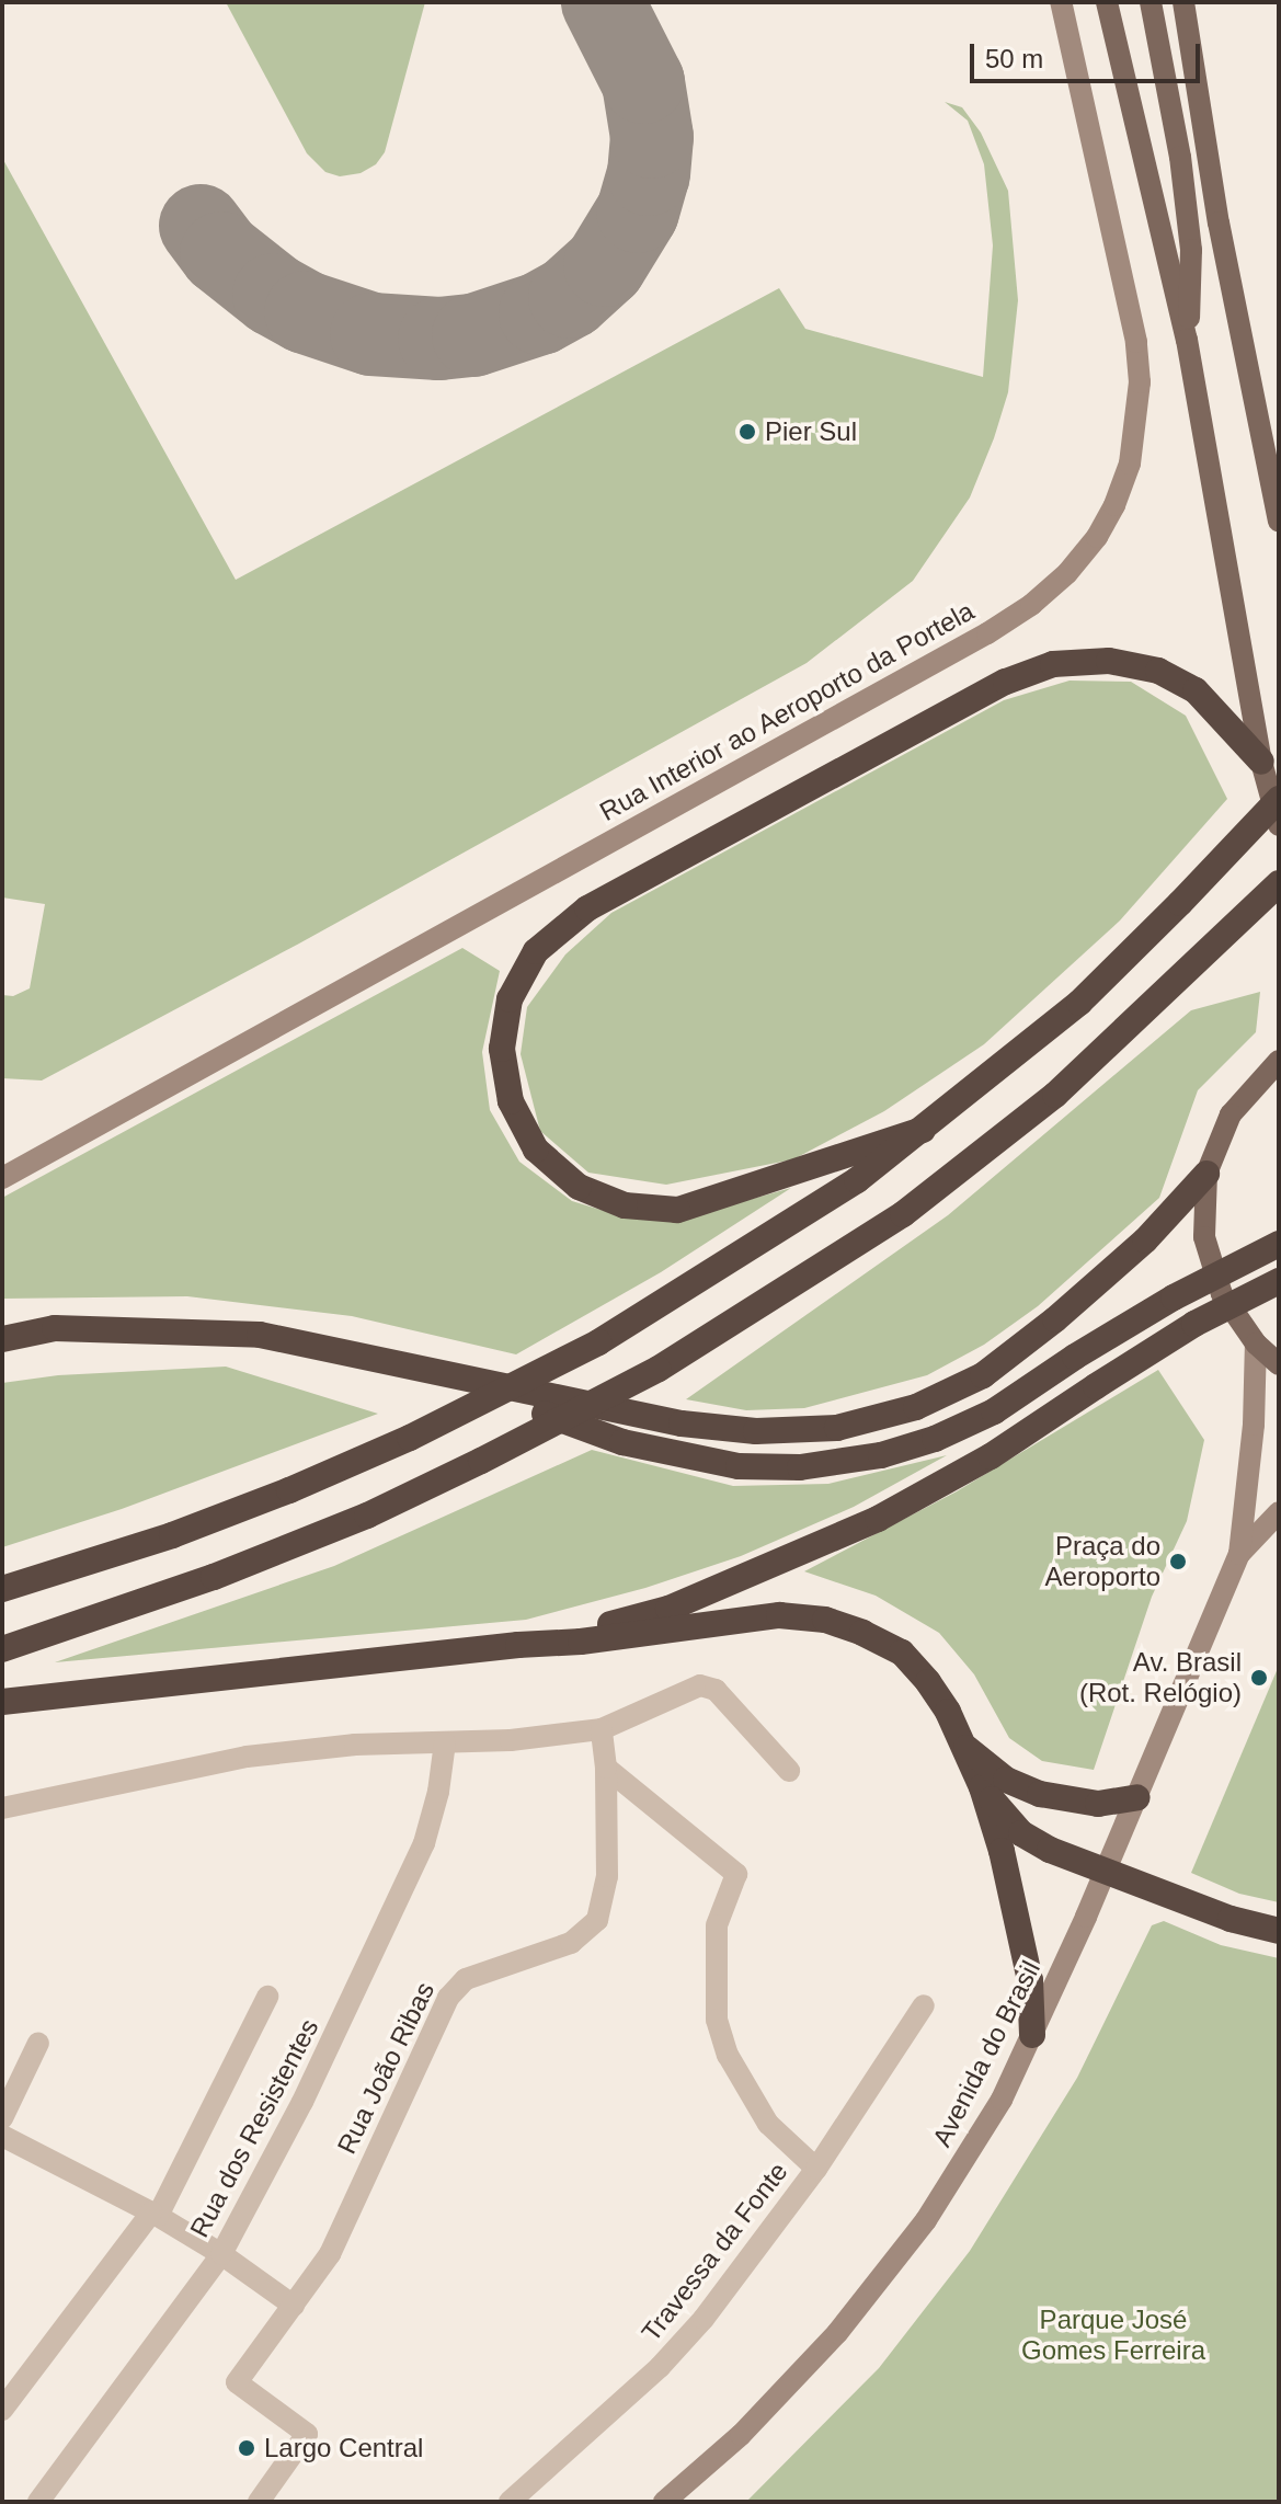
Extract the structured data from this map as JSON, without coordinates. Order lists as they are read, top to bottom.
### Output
{
  "streets": {
    "street": [
      "Rua Interior ao Aeroporto da Portela",
      "Avenida do Brasil",
      "Rua João Ribas",
      "Rua dos Resistentes",
      "Travessa da Fonte"
    ]
  },
  "parks": ["Parque José Gomes Ferreira"],
  "places": [
    "Pier Sul",
    "Praça do Aeroporto",
    "Av. Brasil (Rot. Relógio)",
    "Largo Central"
  ],
  "scale_bar": "50 m"
}
